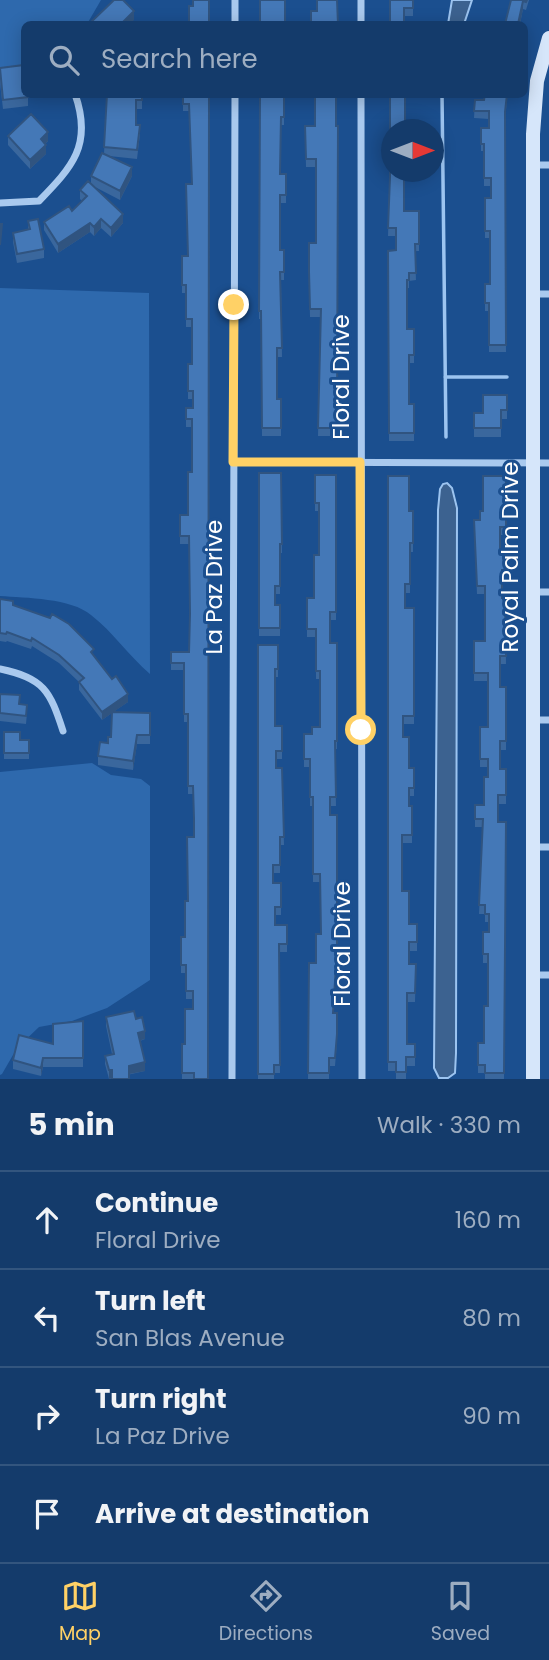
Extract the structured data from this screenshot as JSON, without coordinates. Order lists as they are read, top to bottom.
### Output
{
  "streets": {
    "street": ["Floral Drive", "Royal Palm Drive", "La Paz Drive"]
  },
  "north": "right",
  "page": {
    "search": "Search here",
    "heading": ["5 min", "Walk · 330 m"],
    "list": [
      ["Continue", "Floral Drive", "160 m"],
      ["Turn left", "San Blas Avenue", "80 m"],
      ["Turn right", "La Paz Drive", "90 m"],
      "Arrive at destination"
    ],
    "nav": ["Map", "Directions", "Saved"]
  }
}
